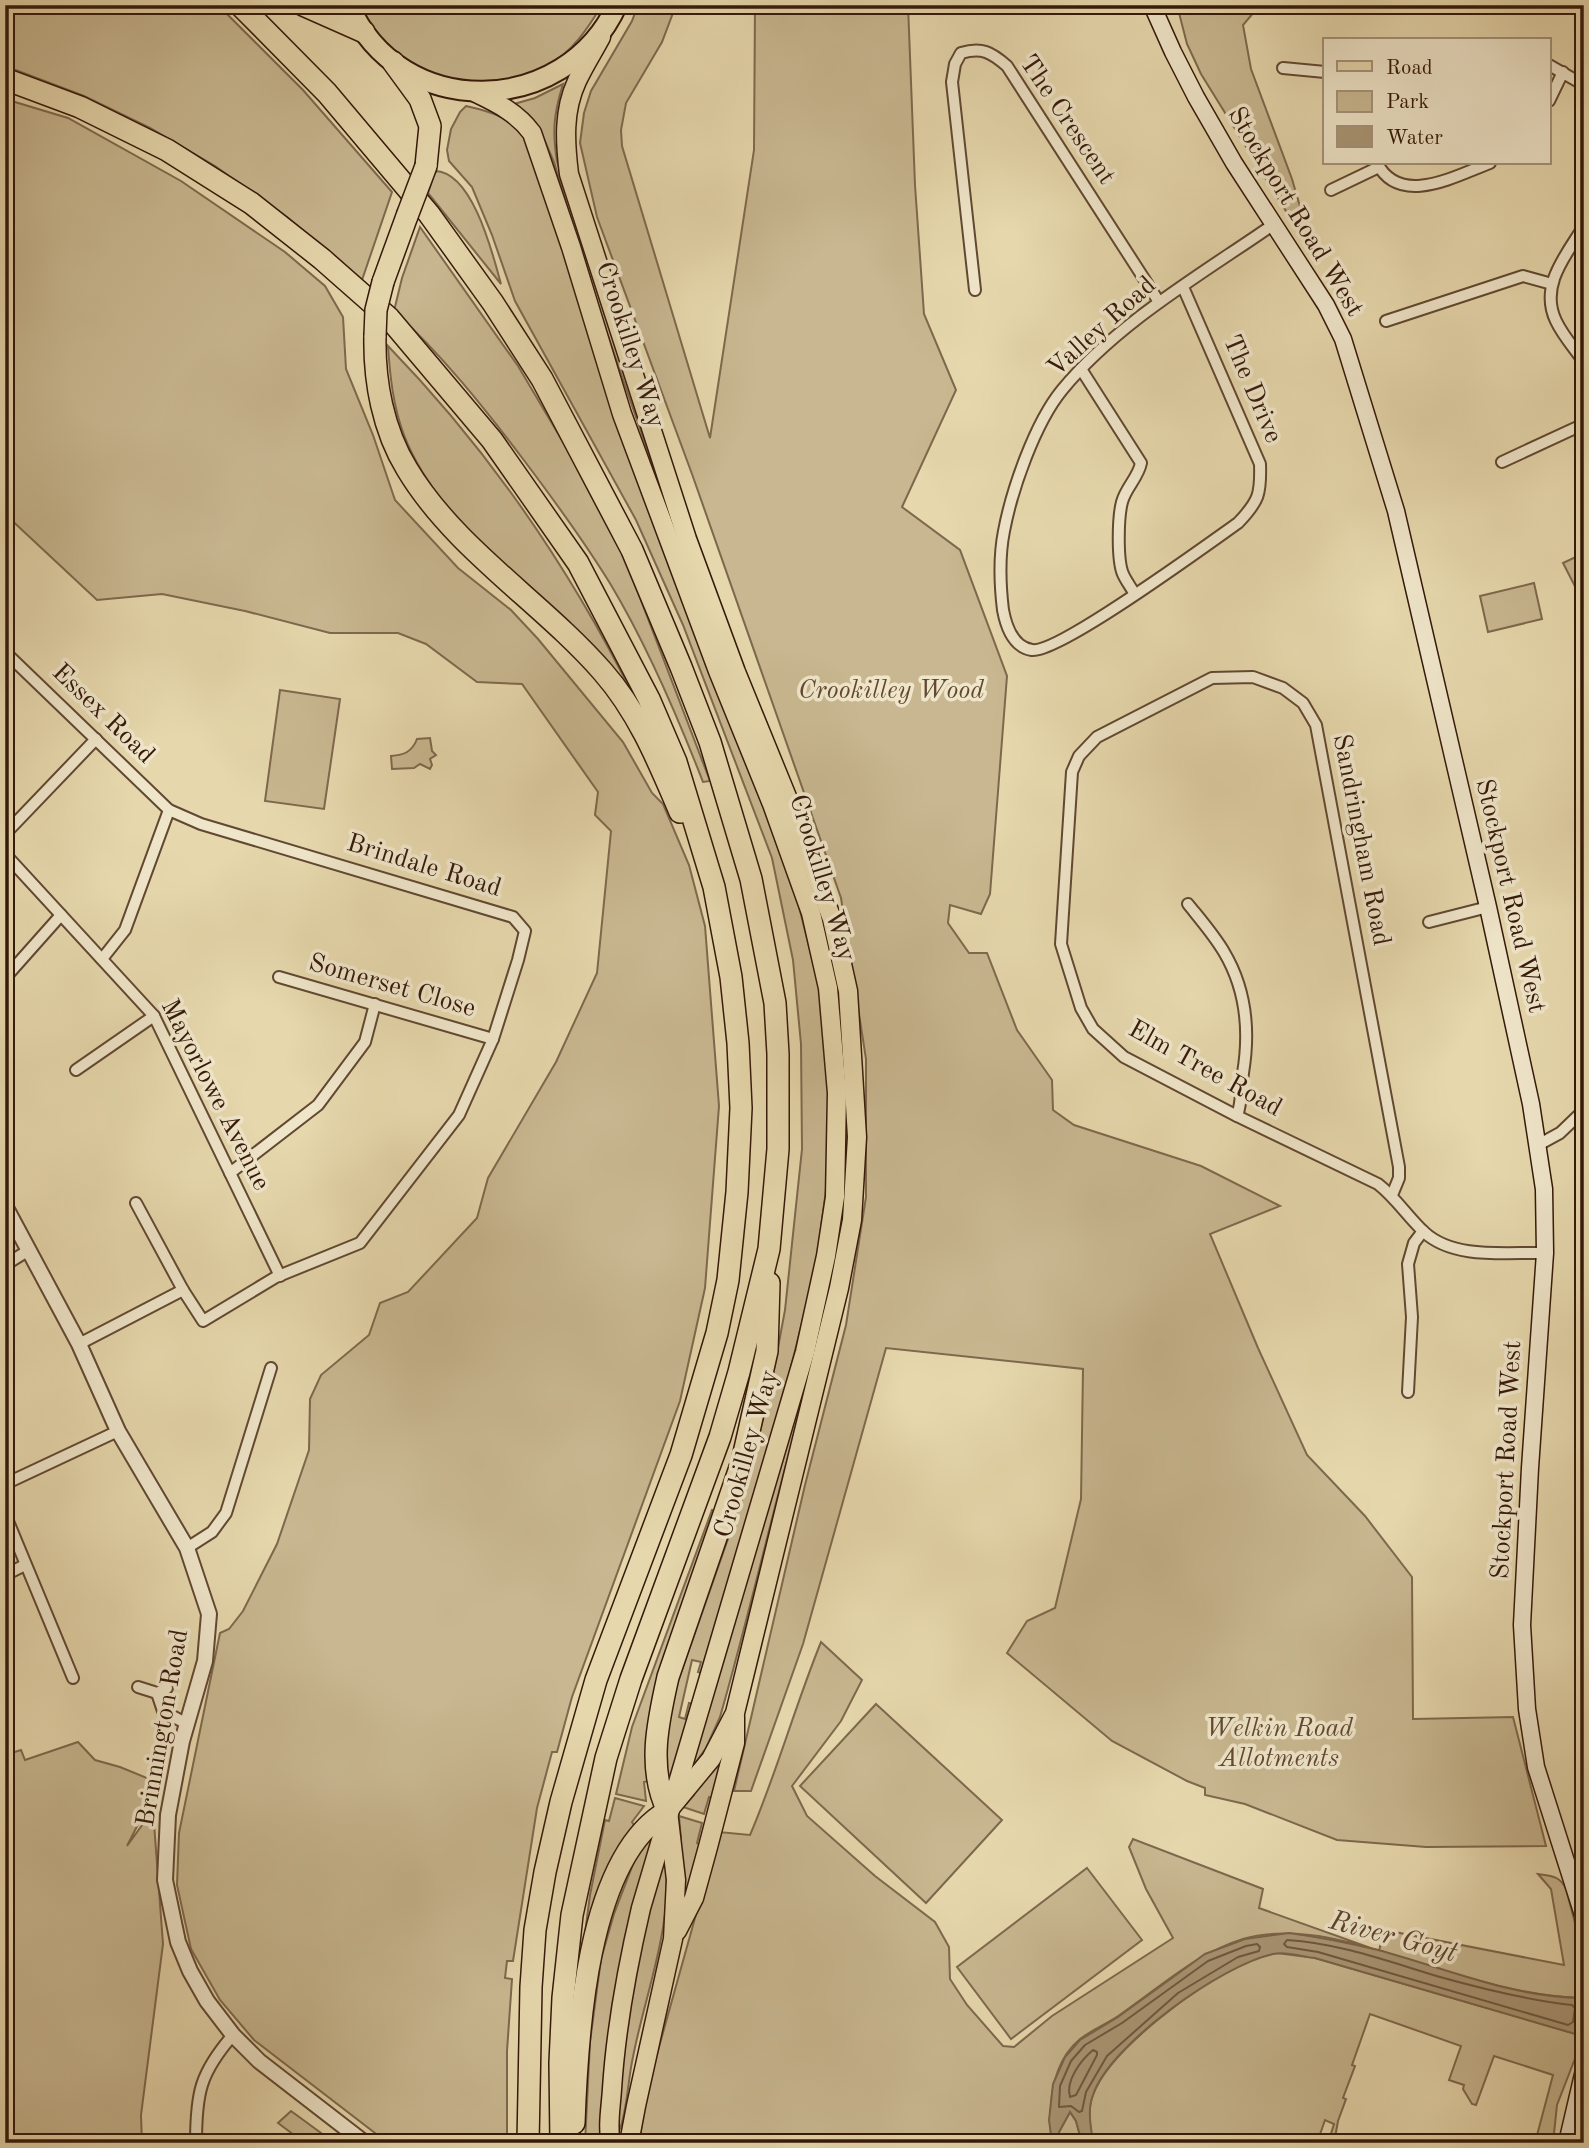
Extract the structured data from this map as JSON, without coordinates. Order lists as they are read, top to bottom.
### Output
{
  "streets": {
    "main road": ["Stockport Road West", "Crookilley Way"],
    "street": [
      "The Crescent",
      "Valley Road",
      "The Drive",
      "Essex Road",
      "Sandringham Road",
      "Brindale Road",
      "Somerset Close",
      "Elm Tree Road",
      "Mayorlowe Avenue",
      "Brinnington Road"
    ]
  },
  "crossings": [
    ["The Crescent", "Valley Road"],
    ["Stockport Road West", "Elm Tree Road"],
    ["Valley Road", "The Drive"],
    ["Essex Road", "Brindale Road"],
    ["Sandringham Road", "Elm Tree Road"],
    ["Brindale Road", "Somerset Close"],
    ["Brindale Road", "Mayorlowe Avenue"]
  ],
  "water": ["River Goyt"],
  "parks": ["Crookilley Wood", "Welkin Road Allotments"],
  "legend": ["Road", "Park", "Water"]
}
